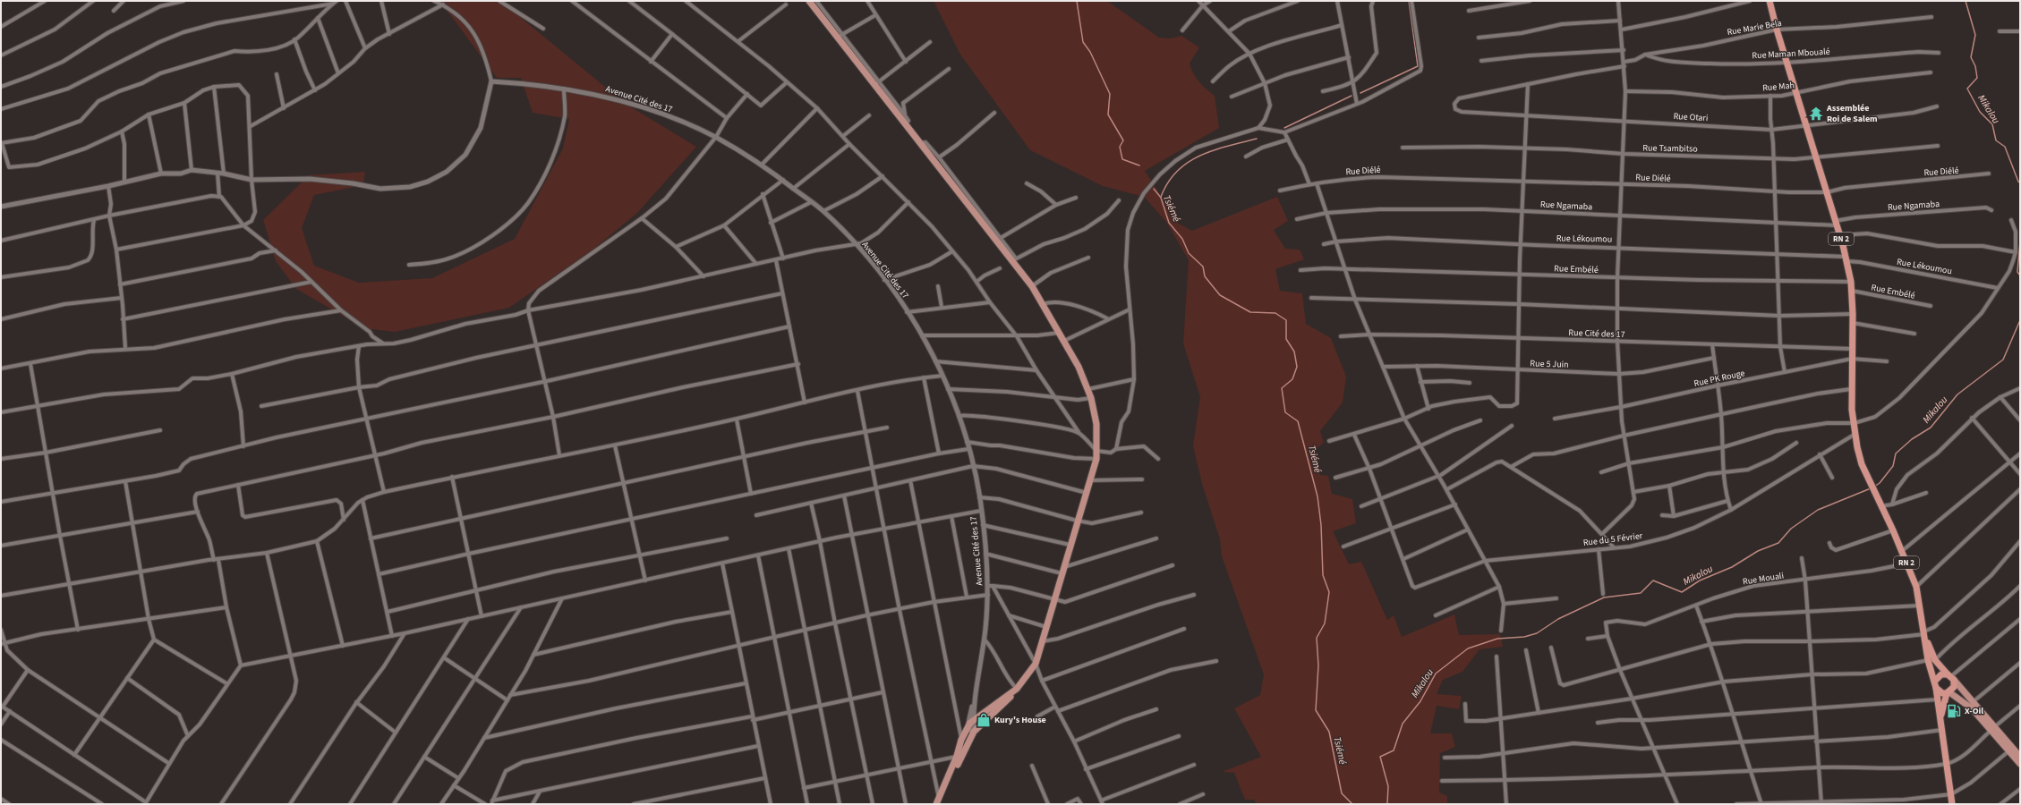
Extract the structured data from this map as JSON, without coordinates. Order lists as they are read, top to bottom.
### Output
{
  "streets": {
    "highway": ["RN 2"],
    "street": [
      "Rue Marie Bela",
      "Rue Maman Mboualé",
      "Rue Mah",
      "Avenue Cité des 17",
      "Rue Otari",
      "Rue Tsambitso",
      "Rue Diélé",
      "Rue Ngamaba",
      "Rue Lékoumou",
      "Rue Embélé",
      "Rue Cité des 17",
      "Rue 5 Juin",
      "Rue PK Rouge",
      "Rue du 5 Février",
      "Rue Mouali"
    ]
  },
  "crossings": [
    ["Rue Marie Bela", "Rue Maman Mboualé"],
    ["Rue Marie Bela", "RN 2"],
    ["Rue Maman Mboualé", "RN 2"],
    ["Rue Mah", "RN 2"],
    ["Rue Otari", "RN 2"],
    ["Rue Tsambitso", "RN 2"],
    ["Rue Diélé", "RN 2"],
    ["Rue Ngamaba", "RN 2"],
    ["Rue Lékoumou", "RN 2"],
    ["RN 2", "Rue Embélé"],
    ["RN 2", "Rue Cité des 17"],
    ["RN 2", "Rue PK Rouge"],
    ["RN 2", "Rue du 5 Février"],
    ["RN 2", "Rue Mouali"]
  ],
  "water": ["Mikalou", "Tsiémé"],
  "places": {
    "temple": ["Assemblée Roi de Salem"],
    "fuel station": ["X-Oil"],
    "shop": ["Kury's House"]
  }
}
